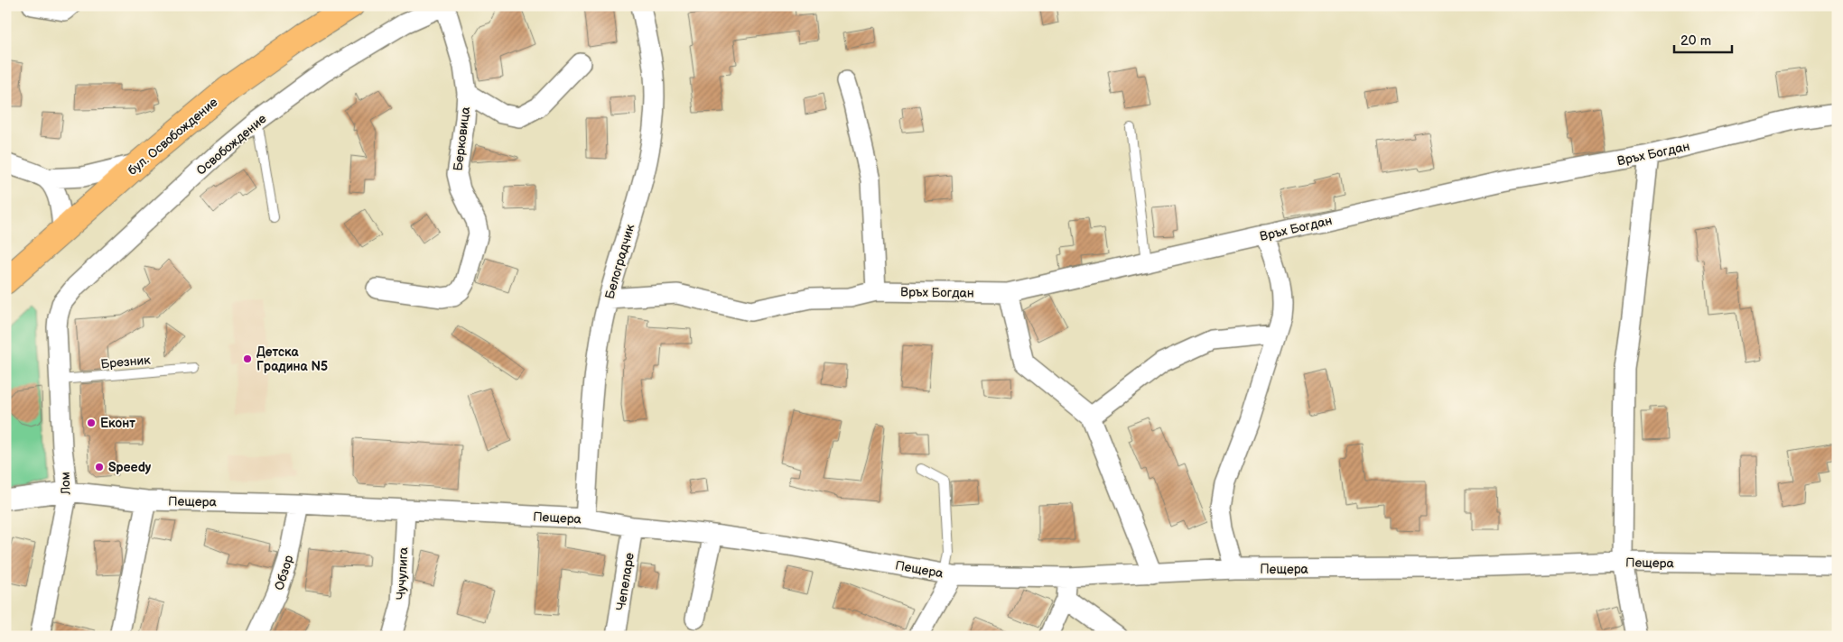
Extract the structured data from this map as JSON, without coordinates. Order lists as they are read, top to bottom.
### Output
{
  "streets": {
    "main road": ["бул. Освобождение"],
    "street": [
      "Берковица",
      "Освобождение",
      "Връх Богдан",
      "Белоградчик",
      "Лом",
      "Пещера",
      "Обзор",
      "Чучулига",
      "Чепеларе"
    ],
    "lane": ["Брезник"]
  },
  "crossings": [
    ["Берковица", "Освобождение"],
    ["Освобождение", "Лом"],
    ["Връх Богдан", "Белоградчик"],
    ["Белоградчик", "Пещера"],
    ["Брезник", "Лом"],
    ["Лом", "Пещера"],
    ["Пещера", "Обзор"],
    ["Пещера", "Чучулига"],
    ["Пещера", "Чепеларе"]
  ],
  "places": ["Детска Градина N5", "Еконт", "Speedy"],
  "scale_bar": "20 m"
}
